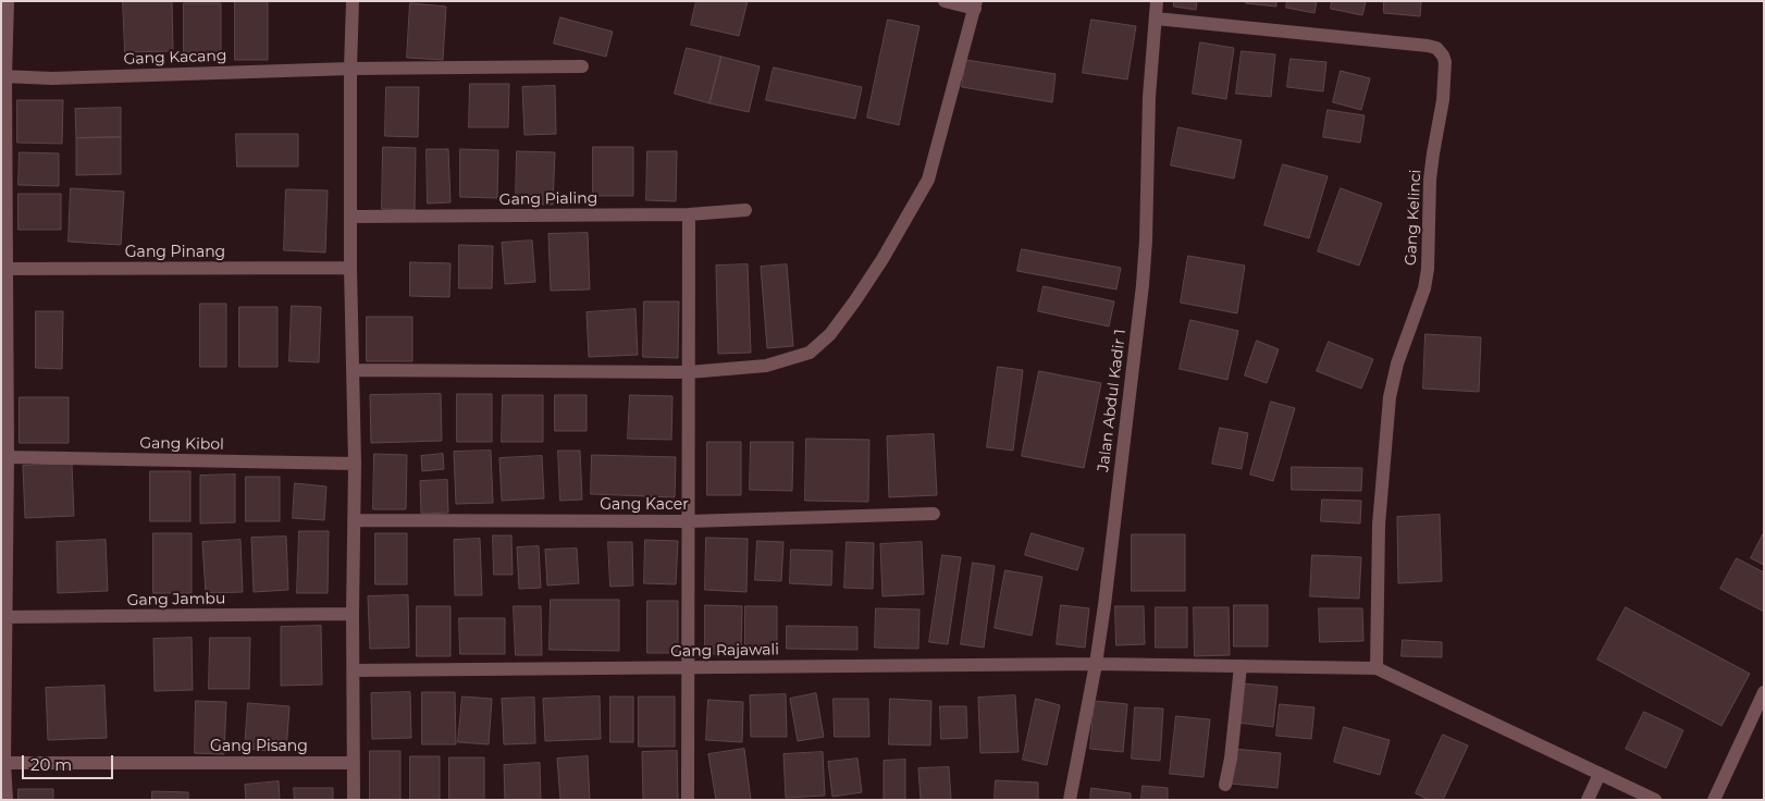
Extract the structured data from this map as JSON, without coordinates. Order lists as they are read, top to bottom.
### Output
{
  "streets": {
    "street": [
      "Gang Kacang",
      "Gang Pialing",
      "Gang Kelinci",
      "Gang Pinang",
      "Jalan Abdul Kadir 1",
      "Gang Kibol",
      "Gang Kacer",
      "Gang Jambu",
      "Gang Rajawali",
      "Gang Pisang"
    ]
  },
  "crossings": [
    ["Gang Kelinci", "Jalan Abdul Kadir 1"],
    ["Gang Kelinci", "Gang Rajawali"],
    ["Jalan Abdul Kadir 1", "Gang Rajawali"]
  ],
  "scale_bar": "20 m"
}
